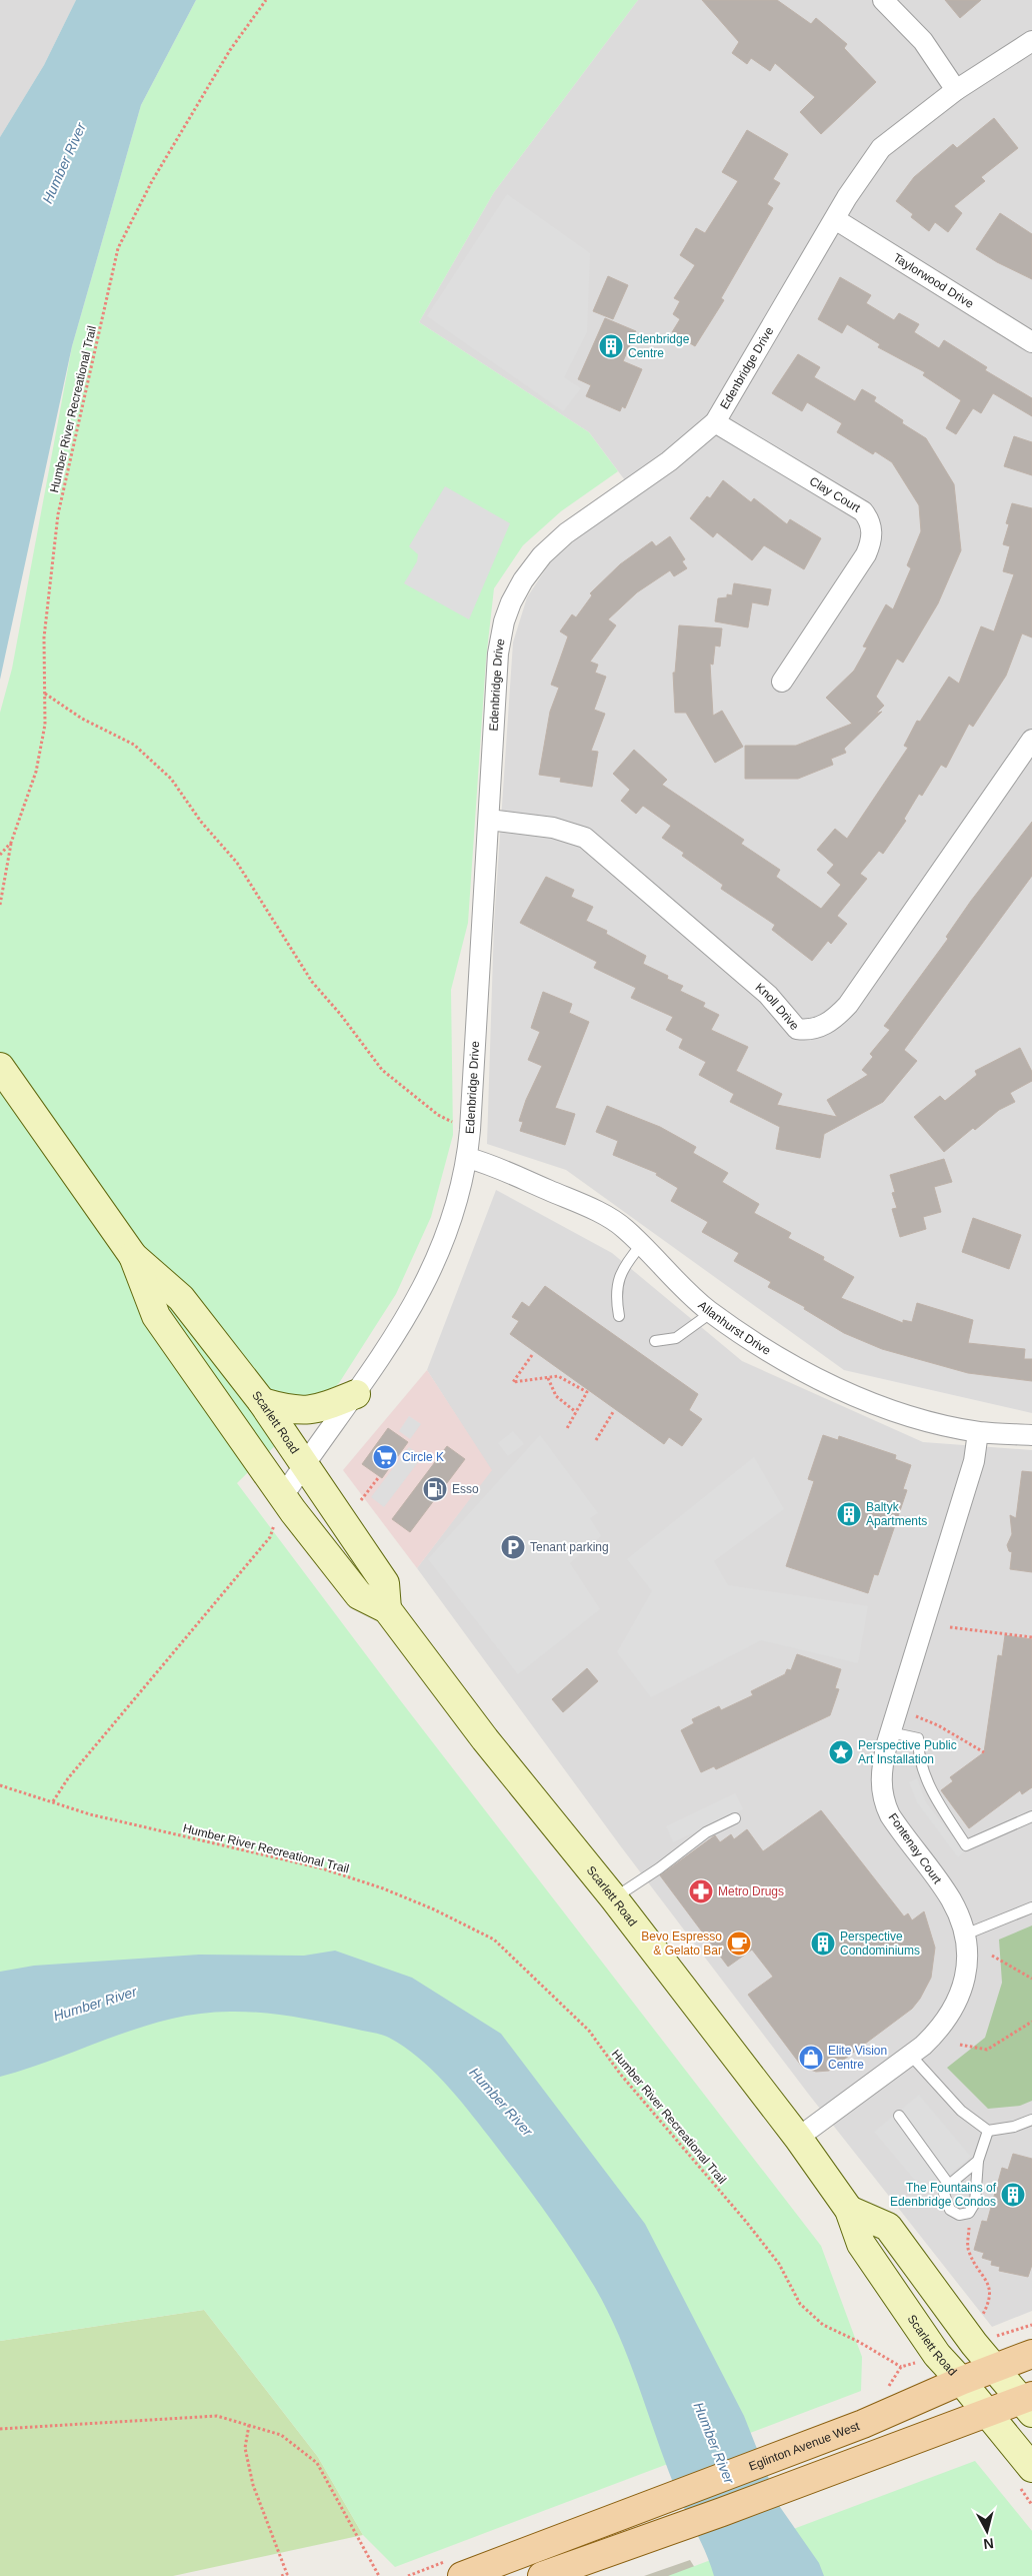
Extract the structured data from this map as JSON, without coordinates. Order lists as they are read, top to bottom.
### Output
{
  "streets": {
    "main road": ["Scarlett Road", "Eglinton Avenue West"],
    "street": [
      "Taylorwood Drive",
      "Edenbridge Drive",
      "Clay Court",
      "Knoll Drive",
      "Allanhurst Drive",
      "Fontenay Court"
    ],
    "path": ["Humber River Recreational Trail"]
  },
  "crossings": [
    ["Taylorwood Drive", "Edenbridge Drive"],
    ["Edenbridge Drive", "Clay Court"],
    ["Edenbridge Drive", "Knoll Drive"],
    ["Edenbridge Drive", "Allanhurst Drive"],
    ["Edenbridge Drive", "Scarlett Road"],
    ["Allanhurst Drive", "Fontenay Court"],
    ["Scarlett Road", "Fontenay Court"],
    ["Scarlett Road", "Eglinton Avenue West"]
  ],
  "water": ["Humber River"],
  "places": {
    "building": [
      "Edenbridge Centre",
      "Baltyk Apartments",
      "Perspective Condominiums",
      "The Fountains of Edenbridge Condos"
    ],
    "supermarket": ["Circle K"],
    "fuel station": ["Esso"],
    "parking": ["Tenant parking"],
    "place": ["Perspective Public Art Installation"],
    "pharmacy": ["Metro Drugs"],
    "cafe": ["Bevo Espresso & Gelato Bar"],
    "shop": ["Elite Vision Centre"]
  },
  "north": "bottom"
}
